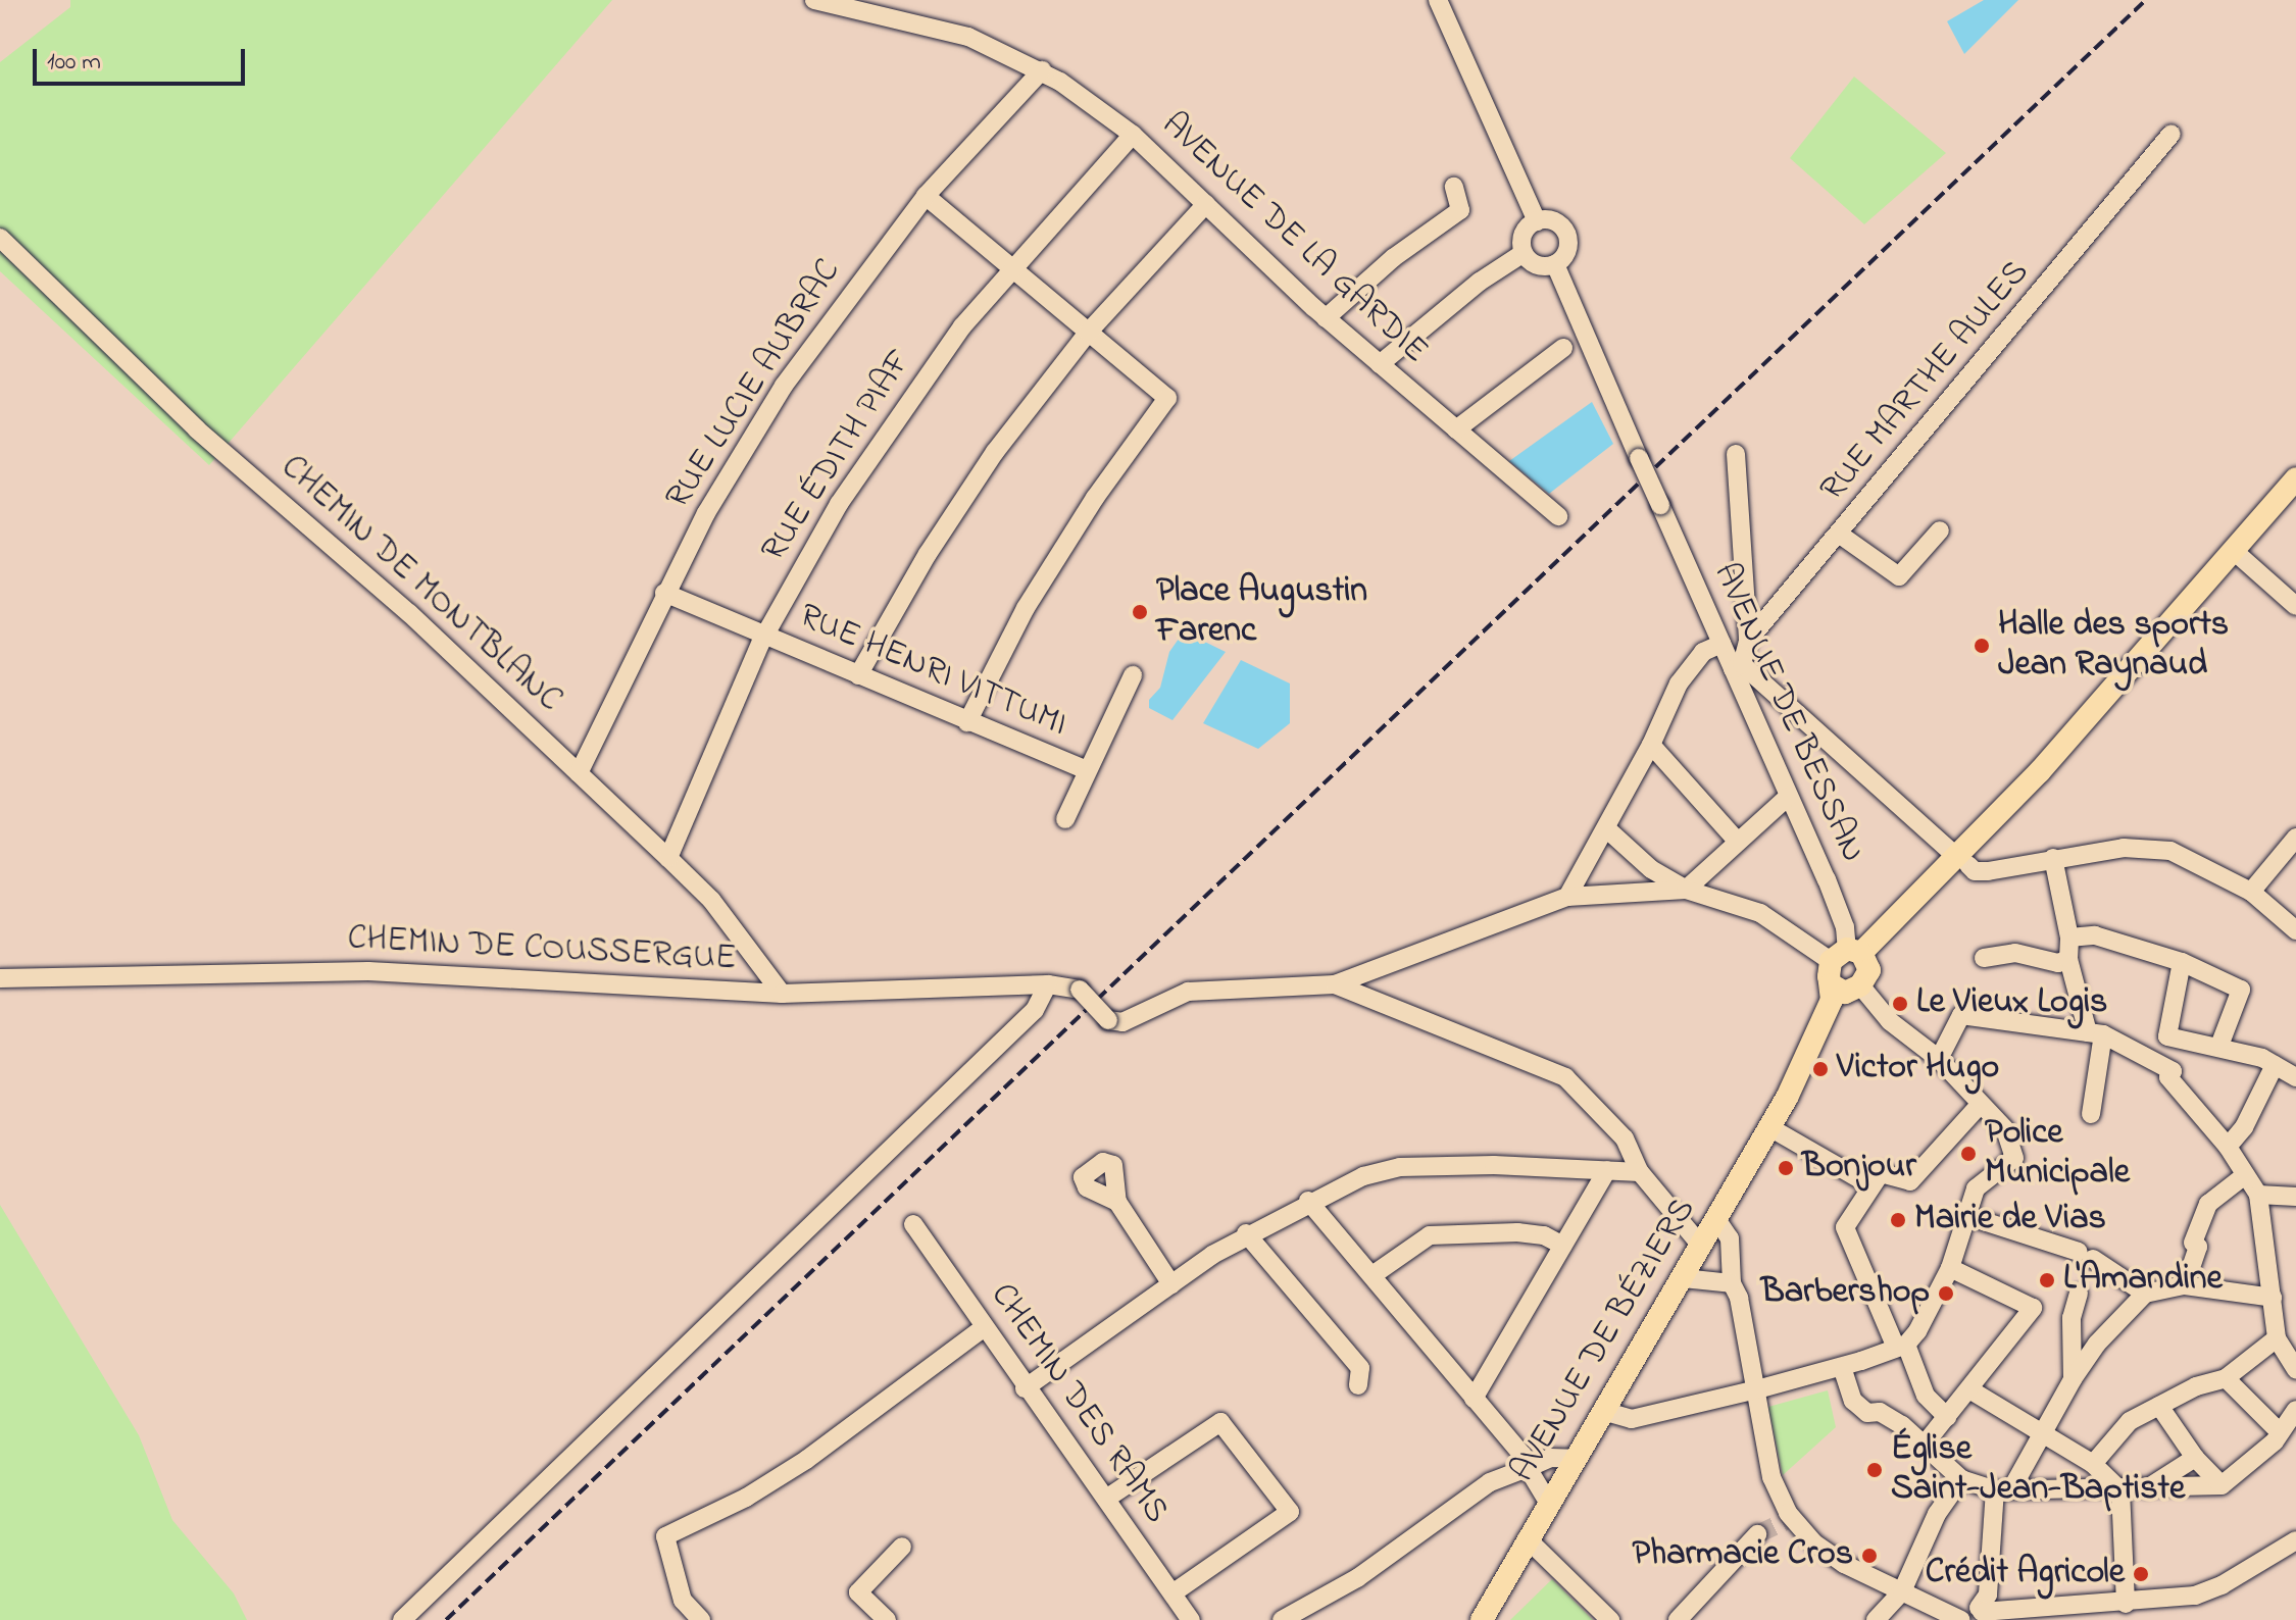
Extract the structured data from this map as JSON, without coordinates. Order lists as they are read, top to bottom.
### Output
{
  "streets": {
    "main road": ["AVENUE DE BÉZIERS"],
    "street": [
      "AVENUE DE LA GARDIE",
      "RUE MARTHE AULES",
      "RUE LUCIE AUBRAC",
      "RUE ÉDITH PIAF",
      "CHEMIN DE MONTBLANC",
      "RUE HENRI VITTUMI",
      "AVENUE DE BESSAN",
      "CHEMIN DE COUSSERGUE",
      "CHEMIN DES RAMS"
    ]
  },
  "crossings": [
    ["AVENUE DE LA GARDIE", "RUE LUCIE AUBRAC"],
    ["AVENUE DE LA GARDIE", "RUE ÉDITH PIAF"],
    ["RUE MARTHE AULES", "AVENUE DE BESSAN"],
    ["RUE LUCIE AUBRAC", "CHEMIN DE MONTBLANC"],
    ["RUE LUCIE AUBRAC", "RUE HENRI VITTUMI"],
    ["RUE ÉDITH PIAF", "CHEMIN DE MONTBLANC"],
    ["RUE ÉDITH PIAF", "RUE HENRI VITTUMI"],
    ["CHEMIN DE MONTBLANC", "CHEMIN DE COUSSERGUE"],
    ["AVENUE DE BESSAN", "AVENUE DE BÉZIERS"]
  ],
  "places": [
    "Place Augustin Farenc",
    "Halle des sports Jean Raynaud",
    "Le Vieux Logis",
    "Victor Hugo",
    "Police Municipale",
    "Bonjour",
    "Mairie de Vias",
    "L'Amandine",
    "Barbershop",
    "Église Saint-Jean-Baptiste",
    "Pharmacie Cros",
    "Crédit Agricole"
  ],
  "scale_bar": "100 m"
}
